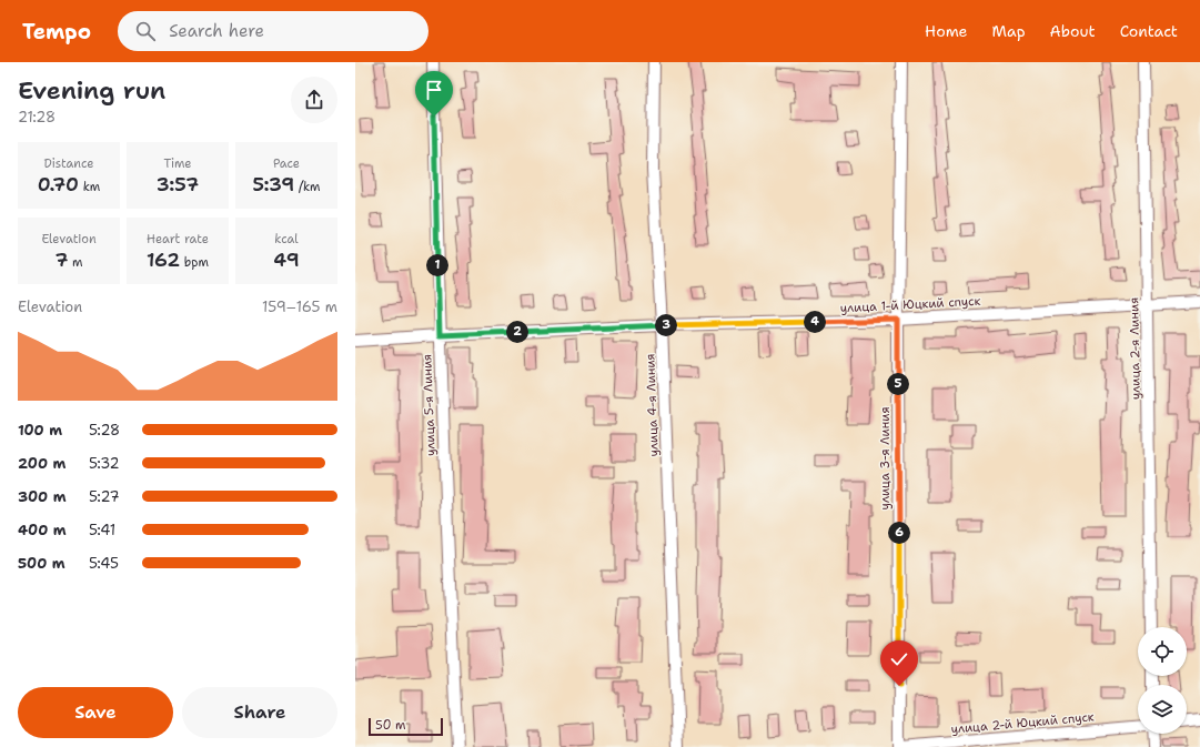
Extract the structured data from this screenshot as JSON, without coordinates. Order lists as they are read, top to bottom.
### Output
{
  "streets": {
    "street": [
      "улица 1-й Юцкий спуск",
      "улица 2-я Линия",
      "улица 5-я Линия",
      "улица 4-я Линия",
      "улица 3-я Линия",
      "улица 2-й Юцкий спуск"
    ]
  },
  "crossings": [
    ["улица 1-й Юцкий спуск", "улица 2-я Линия"],
    ["улица 1-й Юцкий спуск", "улица 5-я Линия"],
    ["улица 1-й Юцкий спуск", "улица 4-я Линия"],
    ["улица 1-й Юцкий спуск", "улица 3-я Линия"],
    ["улица 3-я Линия", "улица 2-й Юцкий спуск"]
  ],
  "scale_bar": "50 m",
  "page": {
    "header": "Tempo",
    "search": "Search here",
    "nav": [
      "Home",
      "Map",
      "About",
      "Contact"
    ],
    "heading": ["Evening run", "21:28"],
    "stats": [
      ["Distance", "0.70 km"],
      ["Time", "3:57"],
      ["Pace", "5:39 /km"],
      ["Elevation", "7 m"],
      ["Heart rate", "162 bpm"],
      ["kcal", "49"]
    ],
    "pins": [
      "1",
      "4",
      "3",
      "2",
      "5",
      "6"
    ],
    "chart": ["Elevation", "159–165 m"],
    "list": [
      {
        "name": "100 m",
        "note": "5:28"
      },
      {
        "name": "200 m",
        "note": "5:32"
      },
      {
        "name": "300 m",
        "note": "5:27"
      },
      {
        "name": "400 m",
        "note": "5:41"
      },
      {
        "name": "500 m",
        "note": "5:45"
      }
    ],
    "buttons": ["Save", "Share"],
    "scale": "50 m"
  }
}
